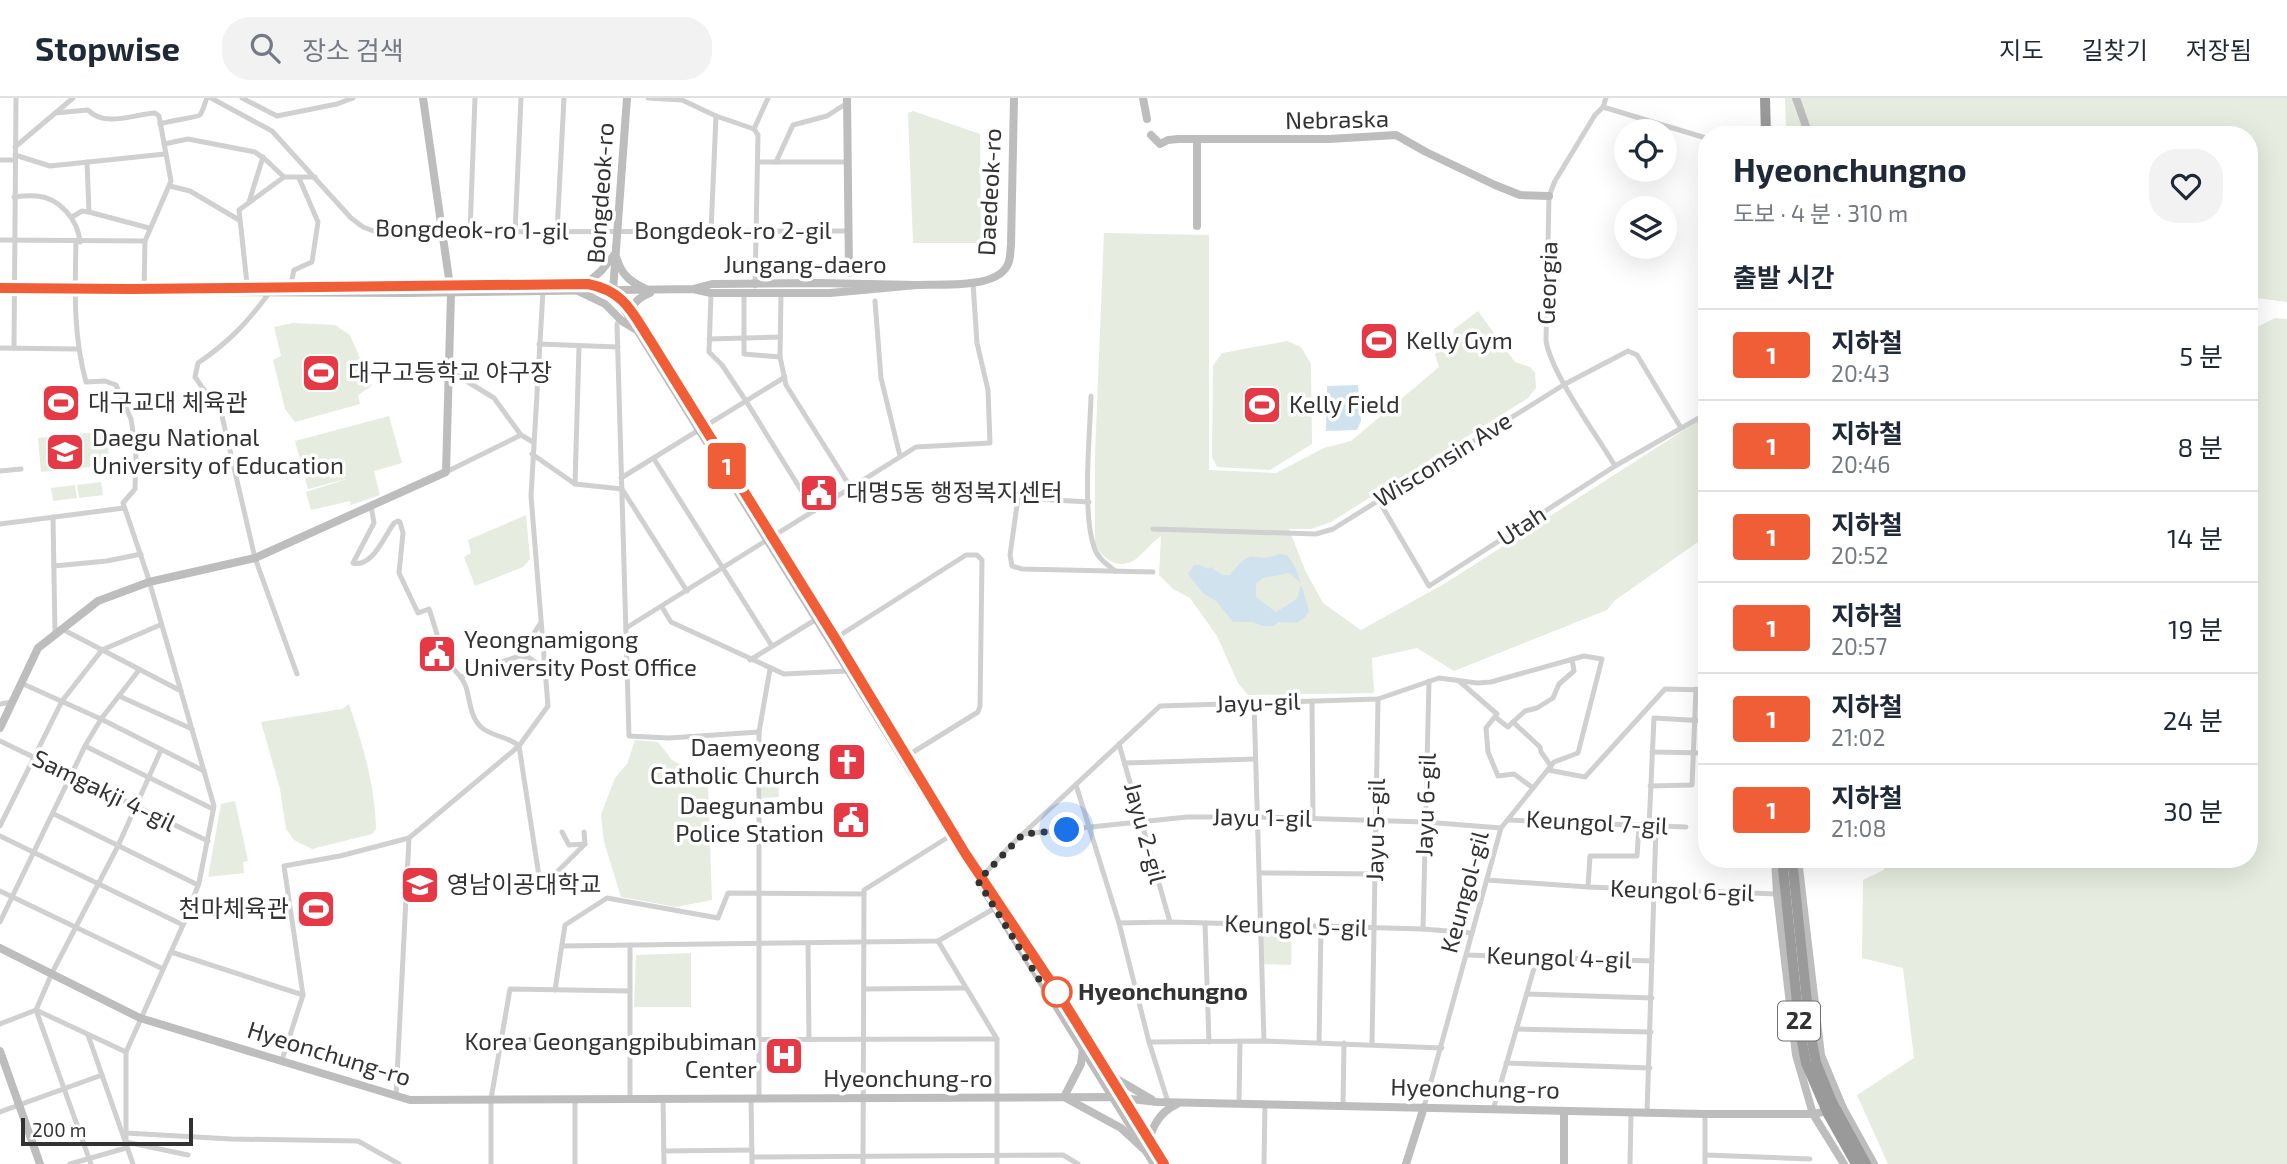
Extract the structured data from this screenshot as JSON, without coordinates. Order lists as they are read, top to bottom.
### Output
{
  "streets": {
    "highway": ["22"],
    "main road": [
      "Nebraska",
      "Daedeok-ro",
      "Bongdeok-ro",
      "Jungang-daero",
      "Keungol-gil",
      "Hyeonchung-ro"
    ],
    "street": [
      "Bongdeok-ro 1-gil",
      "Bongdeok-ro 2-gil",
      "Georgia",
      "Wisconsin Ave",
      "Utah",
      "Jayu-gil",
      "Samgakji 4-gil",
      "Jayu 6-gil",
      "Jayu 1-gil",
      "Keungol 7-gil",
      "Jayu 5-gil",
      "Jayu 2-gil",
      "Keungol 6-gil",
      "Keungol 5-gil",
      "Keungol 4-gil"
    ]
  },
  "crossings": [
    ["Nebraska", "Georgia"],
    ["Daedeok-ro", "Jungang-daero"],
    ["Bongdeok-ro", "Bongdeok-ro 1-gil"],
    ["Bongdeok-ro", "Bongdeok-ro 2-gil"],
    ["Bongdeok-ro", "Jungang-daero"],
    ["Bongdeok-ro 1-gil", "Bongdeok-ro 2-gil"],
    ["Georgia", "Wisconsin Ave"],
    ["Georgia", "Utah"],
    ["Wisconsin Ave", "Utah"],
    ["Jayu-gil", "Jayu 6-gil"],
    ["Jayu-gil", "Jayu 1-gil"],
    ["Jayu-gil", "Jayu 5-gil"],
    ["Jayu-gil", "Jayu 2-gil"],
    ["Jayu-gil", "Keungol-gil"],
    ["Jayu 6-gil", "Jayu 1-gil"],
    ["Jayu 6-gil", "Keungol 5-gil"],
    ["Jayu 1-gil", "Jayu 5-gil"],
    ["Jayu 1-gil", "Jayu 2-gil"],
    ["Jayu 1-gil", "Keungol-gil"],
    ["Keungol 7-gil", "Keungol 6-gil"],
    ["Keungol 7-gil", "Keungol-gil"],
    ["Jayu 5-gil", "Keungol 5-gil"],
    ["Jayu 2-gil", "Keungol 5-gil"],
    ["Keungol 6-gil", "Keungol-gil"],
    ["Keungol-gil", "Keungol 5-gil"],
    ["Keungol-gil", "Keungol 4-gil"],
    ["Keungol-gil", "Hyeonchung-ro"]
  ],
  "places": {
    "sports": [
      "Kelly Gym",
      "대구고등학교 야구장",
      "대구교대 체육관",
      "Kelly Field",
      "천마체육관"
    ],
    "school or university": ["Daegu National University of Education", "영남이공대학교"],
    "public building": ["대명5동 행정복지센터", "Yeongnamigong University Post Office", "Daegunambu Police Station"],
    "church": ["Daemyeong Catholic Church"],
    "other": ["Hyeonchungno"],
    "hospital": ["Korea Geongangpibubiman Center"]
  },
  "lines": ["metro line 1"],
  "scale_bar": "200 m",
  "page": {
    "header": "Stopwise",
    "search": "장소 검색",
    "nav": ["지도", "길찾기", "저장됨"],
    "on_map": "1",
    "heading": [
      ["Hyeonchungno", "도보 · 4 분 · 310 m"],
      "출발 시간"
    ],
    "list": [
      {
        "mark": "1",
        "name": "지하철",
        "note": "20:43",
        "value": "5 분"
      },
      {
        "mark": "1",
        "name": "지하철",
        "note": "20:46",
        "value": "8 분"
      },
      {
        "mark": "1",
        "name": "지하철",
        "note": "20:52",
        "value": "14 분"
      },
      {
        "mark": "1",
        "name": "지하철",
        "note": "20:57",
        "value": "19 분"
      },
      {
        "mark": "1",
        "name": "지하철",
        "note": "21:02",
        "value": "24 분"
      },
      {
        "mark": "1",
        "name": "지하철",
        "note": "21:08",
        "value": "30 분"
      }
    ],
    "scale": "200 m"
  }
}
